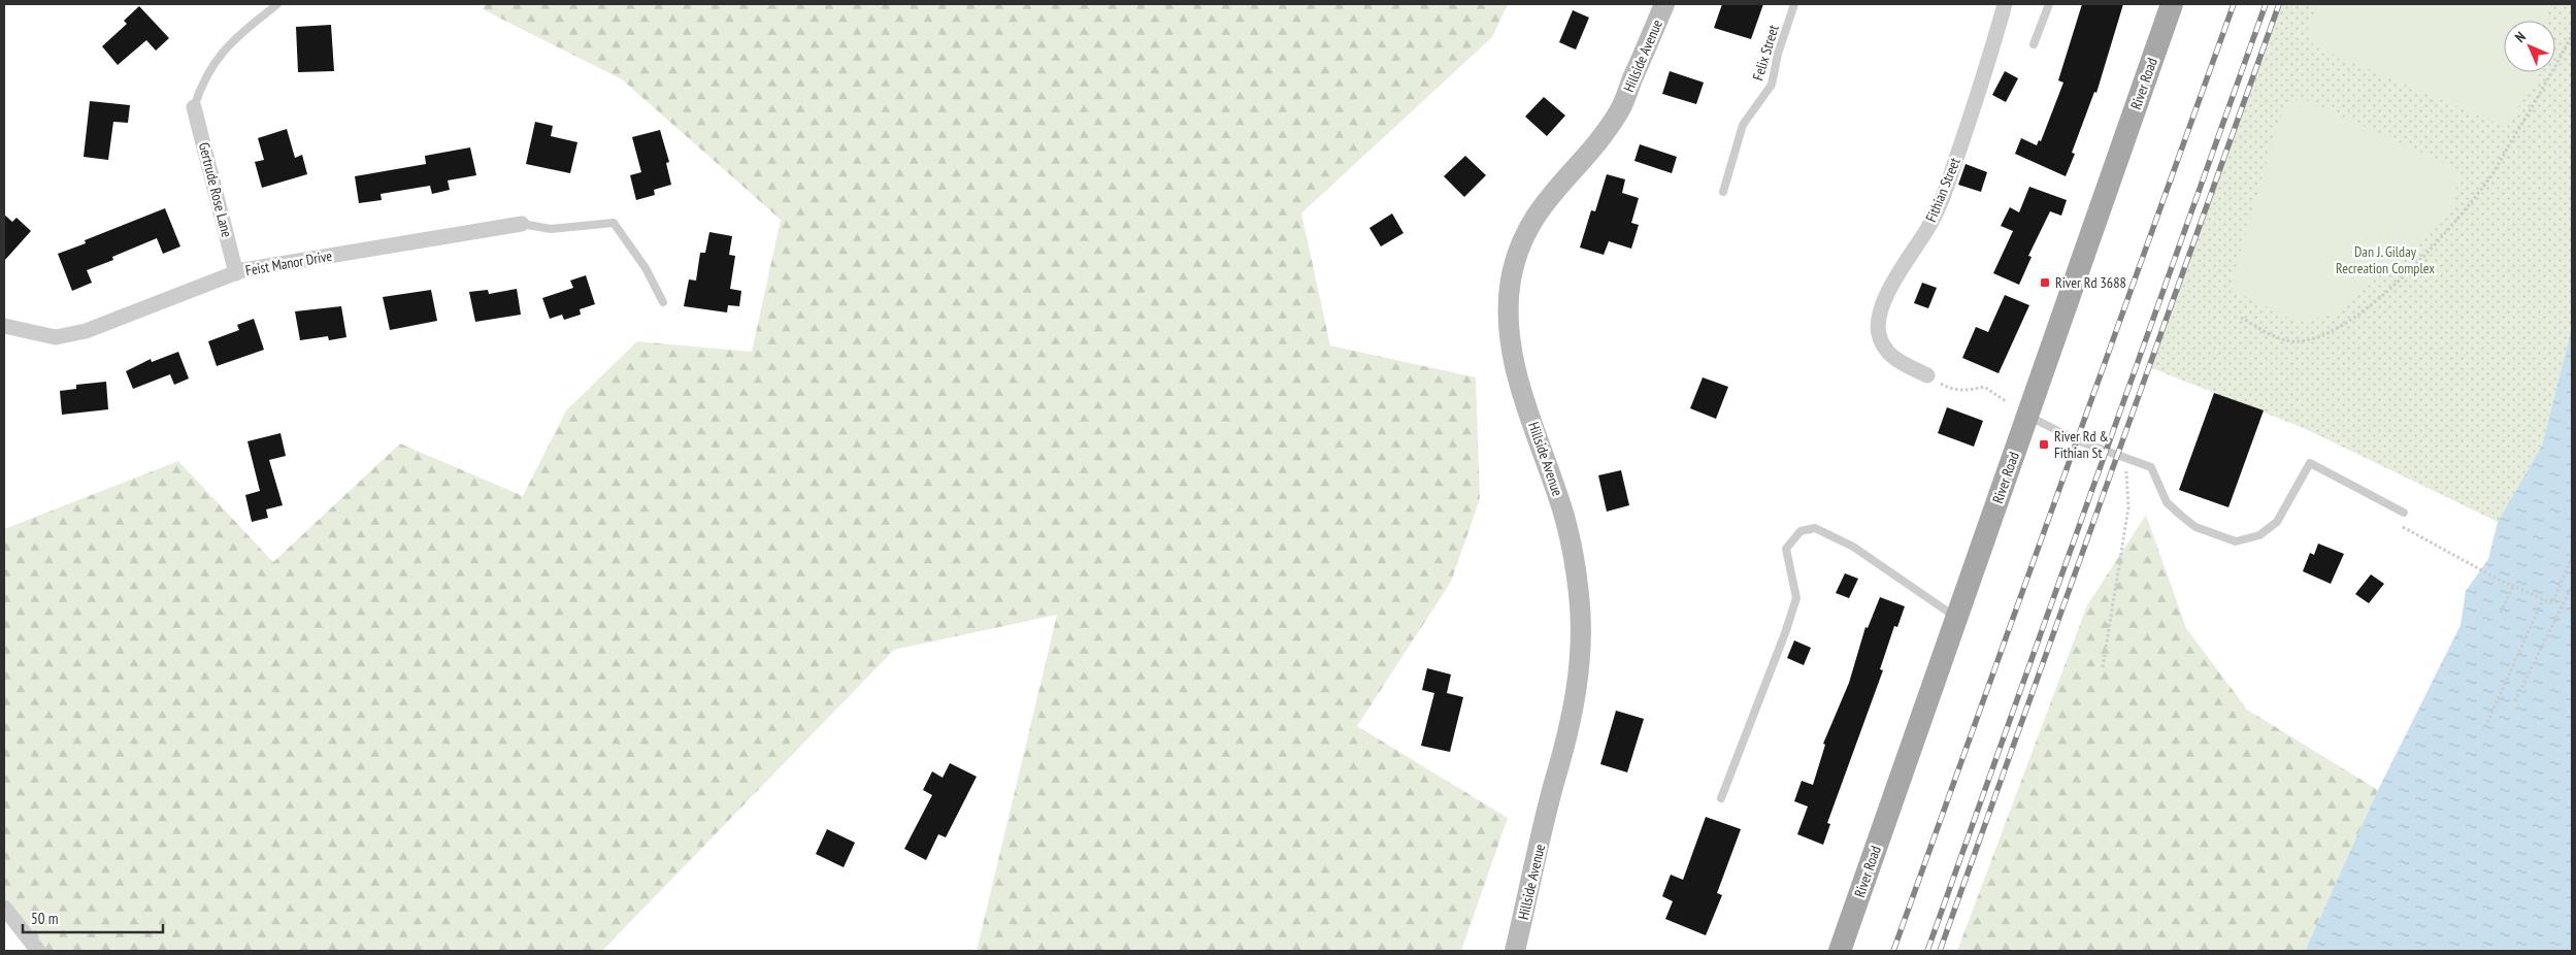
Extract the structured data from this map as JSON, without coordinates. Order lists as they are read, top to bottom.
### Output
{
  "streets": {
    "main road": ["River Road"],
    "street": [
      "Hillside Avenue",
      "Gertrude Rose Lane",
      "Fithian Street",
      "Feist Manor Drive"
    ],
    "lane": ["Felix Street"]
  },
  "crossings": [
    ["Gertrude Rose Lane", "Feist Manor Drive"]
  ],
  "parks": ["Dan J. Gilday Recreation Complex"],
  "places": {
    "transit": ["River Rd 3688", "River Rd & Fithian St"]
  },
  "scale_bar": "50 m",
  "north": "top left"
}
